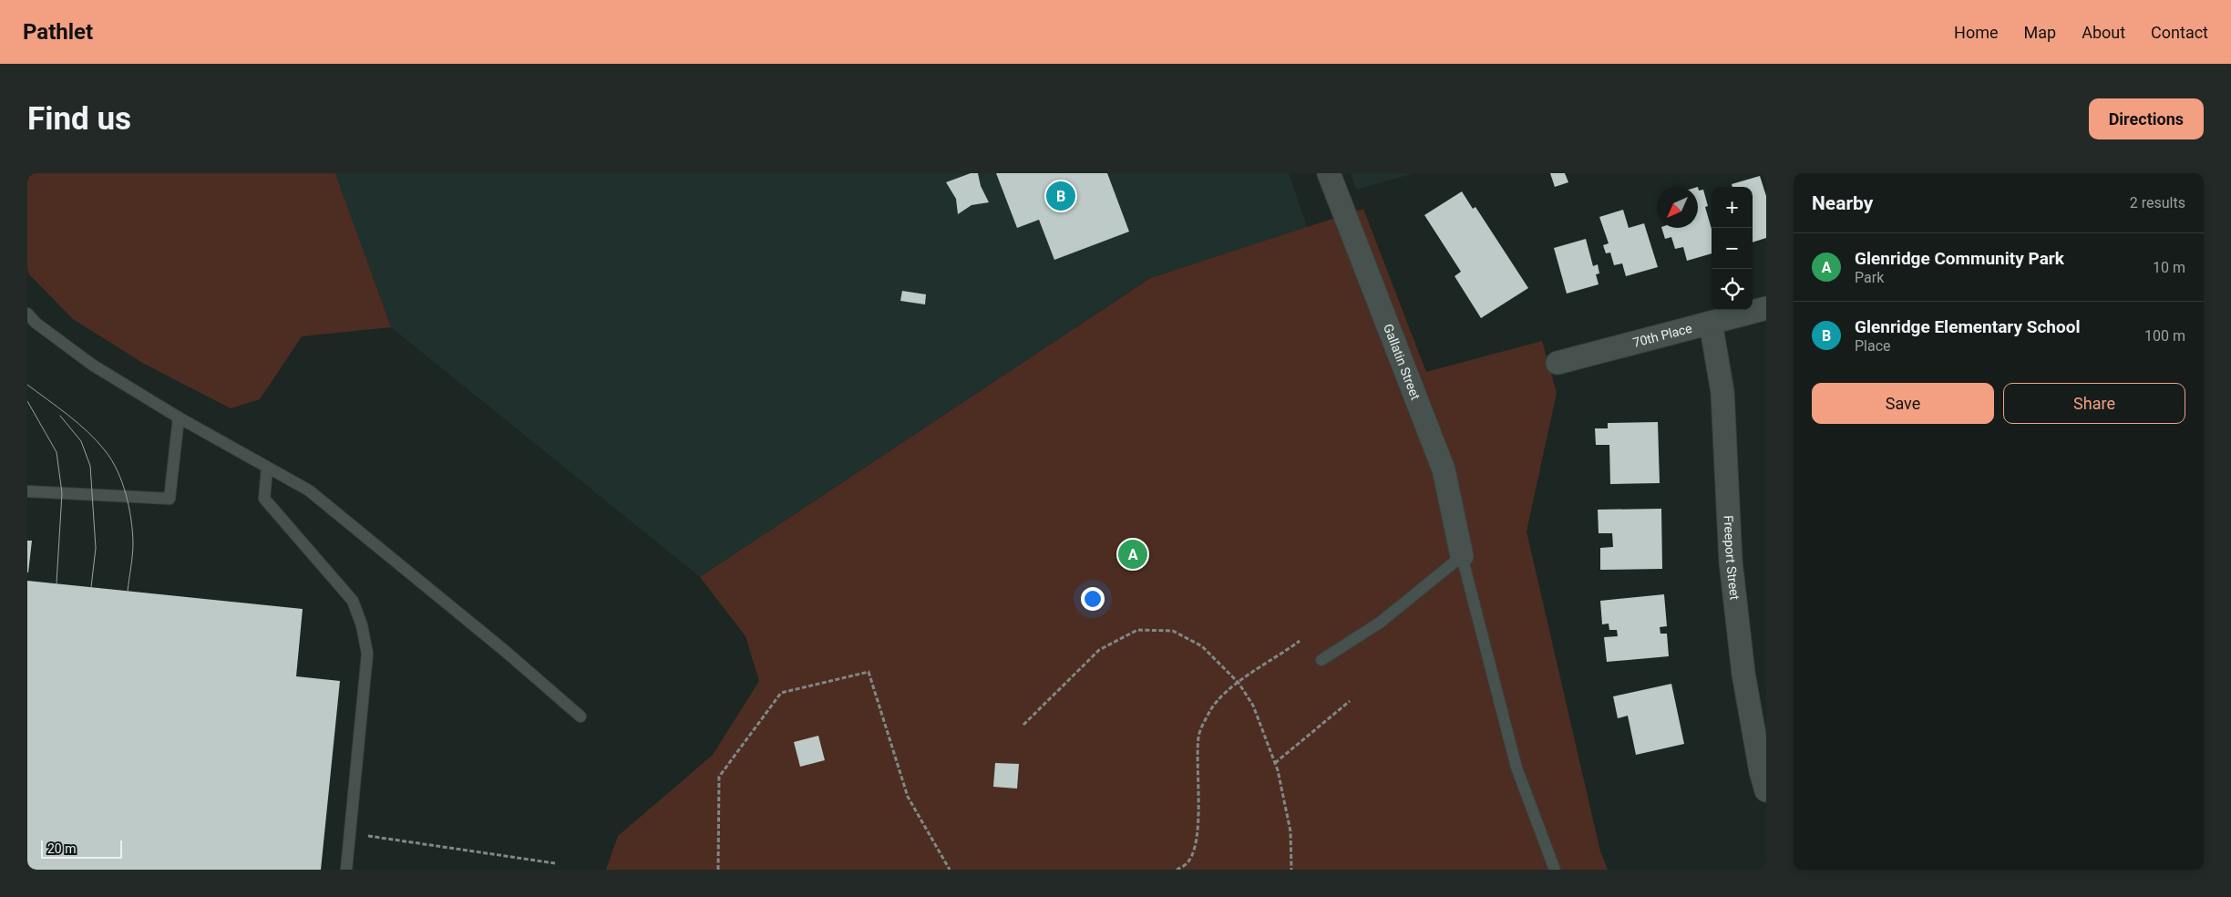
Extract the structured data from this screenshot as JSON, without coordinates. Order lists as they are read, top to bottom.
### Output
{
  "streets": {
    "street": ["70th Place", "Gallatin Street", "Freeport Street"]
  },
  "crossings": [
    ["70th Place", "Freeport Street"]
  ],
  "scale_bar": "20 m",
  "north": "bottom left",
  "page": {
    "header": "Pathlet",
    "nav": [
      "Home",
      "Map",
      "About",
      "Contact"
    ],
    "buttons": [
      "Directions",
      ["Save", "Share"]
    ],
    "title": "Find us",
    "heading": ["Nearby", "2 results"],
    "pins": ["B", "A"],
    "map_buttons": ["+", "−"],
    "list": [
      {
        "mark": "A",
        "name": "Glenridge Community Park",
        "note": "Park",
        "value": "10 m"
      },
      {
        "mark": "B",
        "name": "Glenridge Elementary School",
        "note": "Place",
        "value": "100 m"
      }
    ],
    "scale": "20 m"
  }
}
